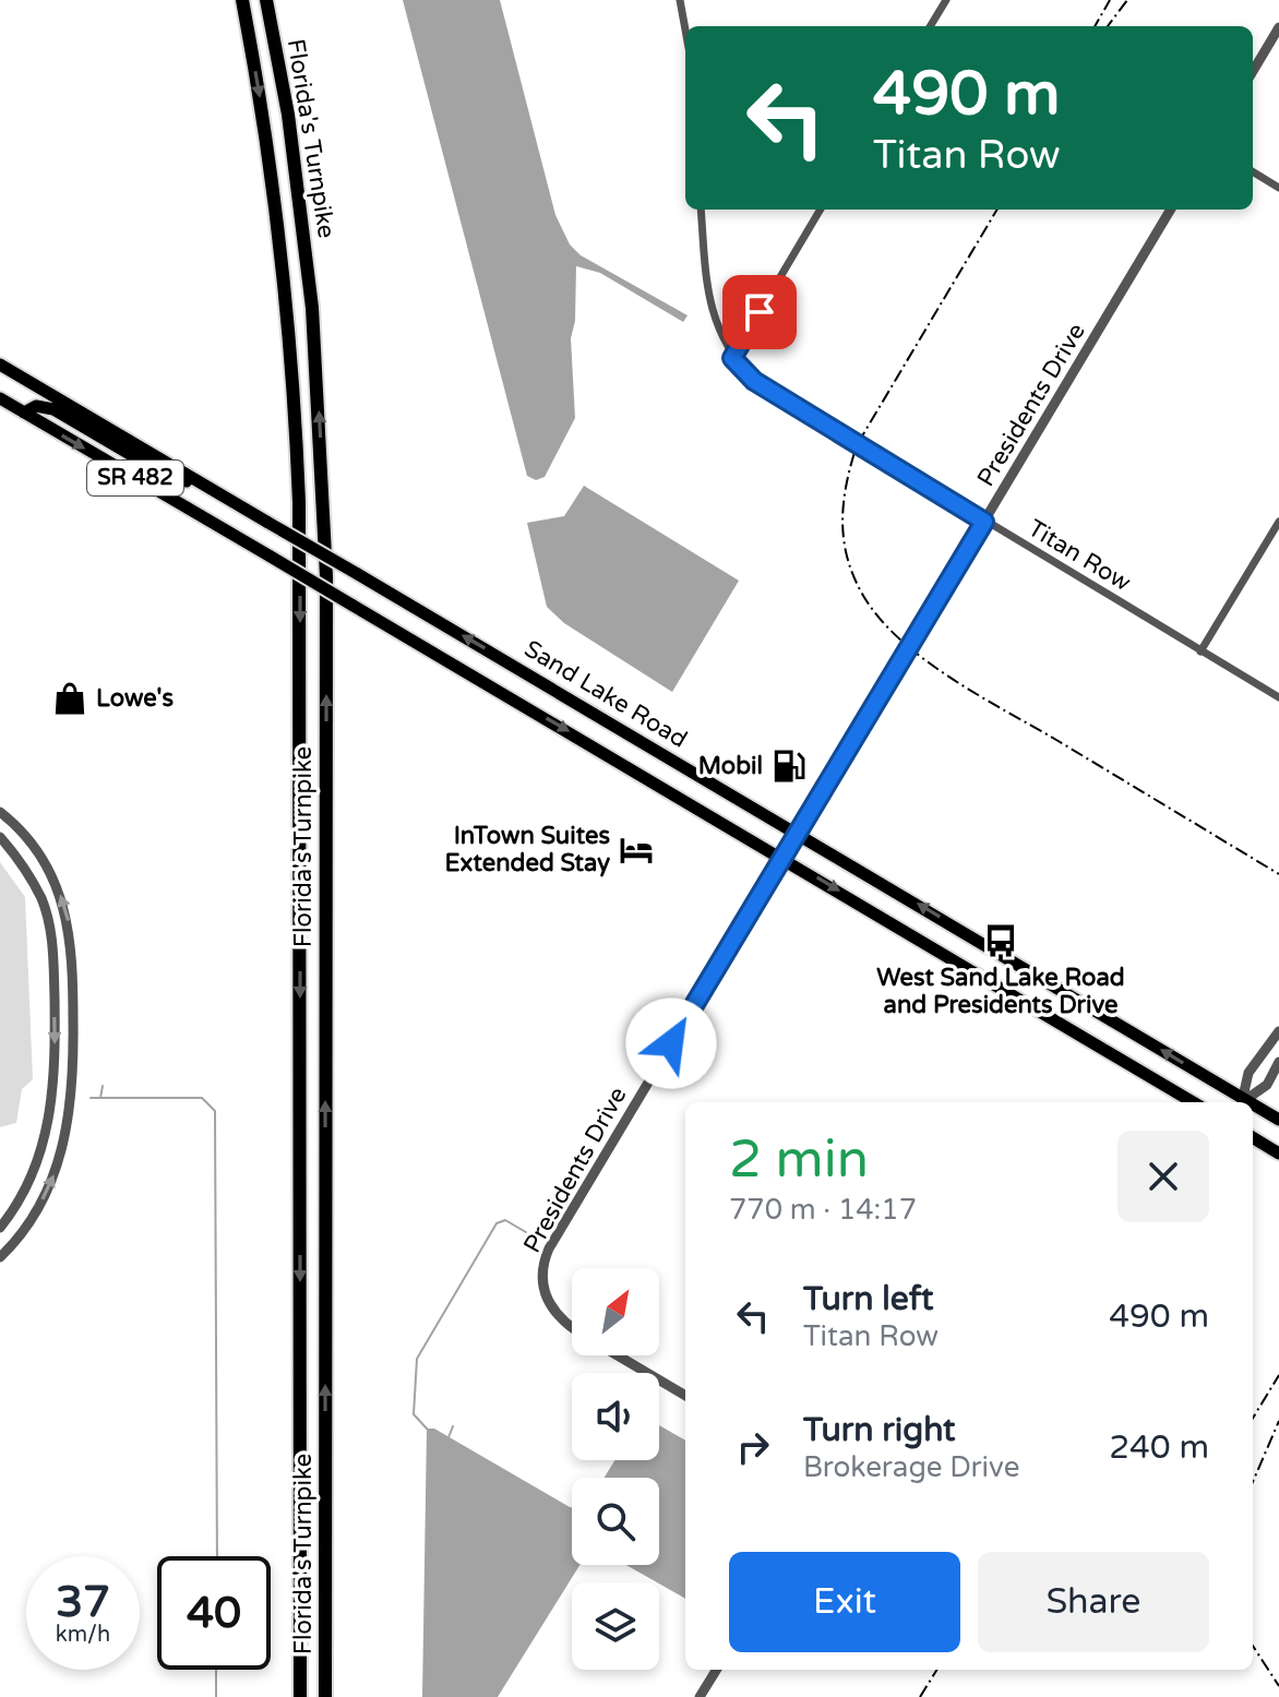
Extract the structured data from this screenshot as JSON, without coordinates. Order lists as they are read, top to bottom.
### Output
{
  "streets": {
    "highway": ["Florida's Turnpike"],
    "main road": ["SR 482", "Sand Lake Road"],
    "street": ["Presidents Drive", "Titan Row"]
  },
  "crossings": [
    ["Presidents Drive", "Titan Row"],
    ["Presidents Drive", "Sand Lake Road"],
    ["SR 482", "Sand Lake Road"]
  ],
  "places": {
    "shop": ["Lowe's"],
    "fuel station": ["Mobil"],
    "hotel": ["InTown Suites Extended Stay"],
    "bus stop": ["West Sand Lake Road and Presidents Drive"]
  },
  "north": "top right",
  "page": {
    "turn": ["490 m", "Titan Row"],
    "heading": ["2 min", "770 m · 14:17"],
    "list": [
      {
        "name": "Turn left",
        "note": "Titan Row",
        "value": "490 m"
      },
      {
        "name": "Turn right",
        "note": "Brokerage Drive",
        "value": "240 m"
      }
    ],
    "buttons": ["Exit", "Share"],
    "speed": "37 km/h",
    "limit": "40"
  }
}
